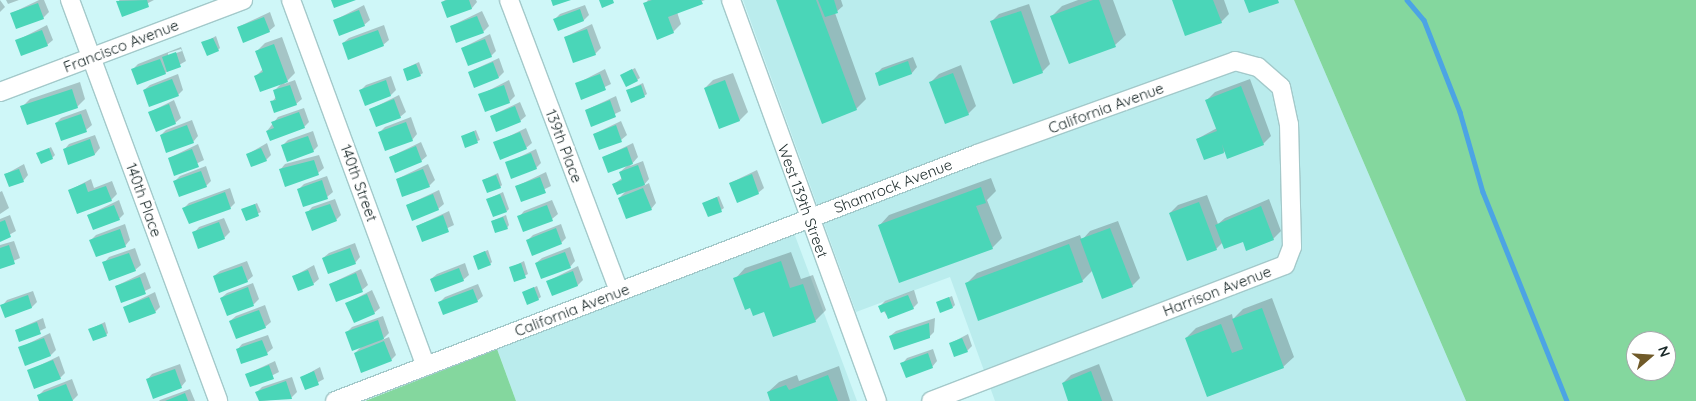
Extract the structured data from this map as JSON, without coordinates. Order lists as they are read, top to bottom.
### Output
{
  "streets": {
    "street": [
      "Francisco Avenue",
      "California Avenue",
      "139th Place",
      "140th Street",
      "Shamrock Avenue",
      "140th Place",
      "West 139th Street",
      "Harrison Avenue"
    ]
  },
  "crossings": [
    ["Francisco Avenue", "140th Place"],
    ["California Avenue", "139th Place"],
    ["California Avenue", "140th Street"],
    ["California Avenue", "Shamrock Avenue"],
    ["California Avenue", "West 139th Street"],
    ["California Avenue", "Harrison Avenue"],
    ["Shamrock Avenue", "West 139th Street"]
  ],
  "north": "right"
}
